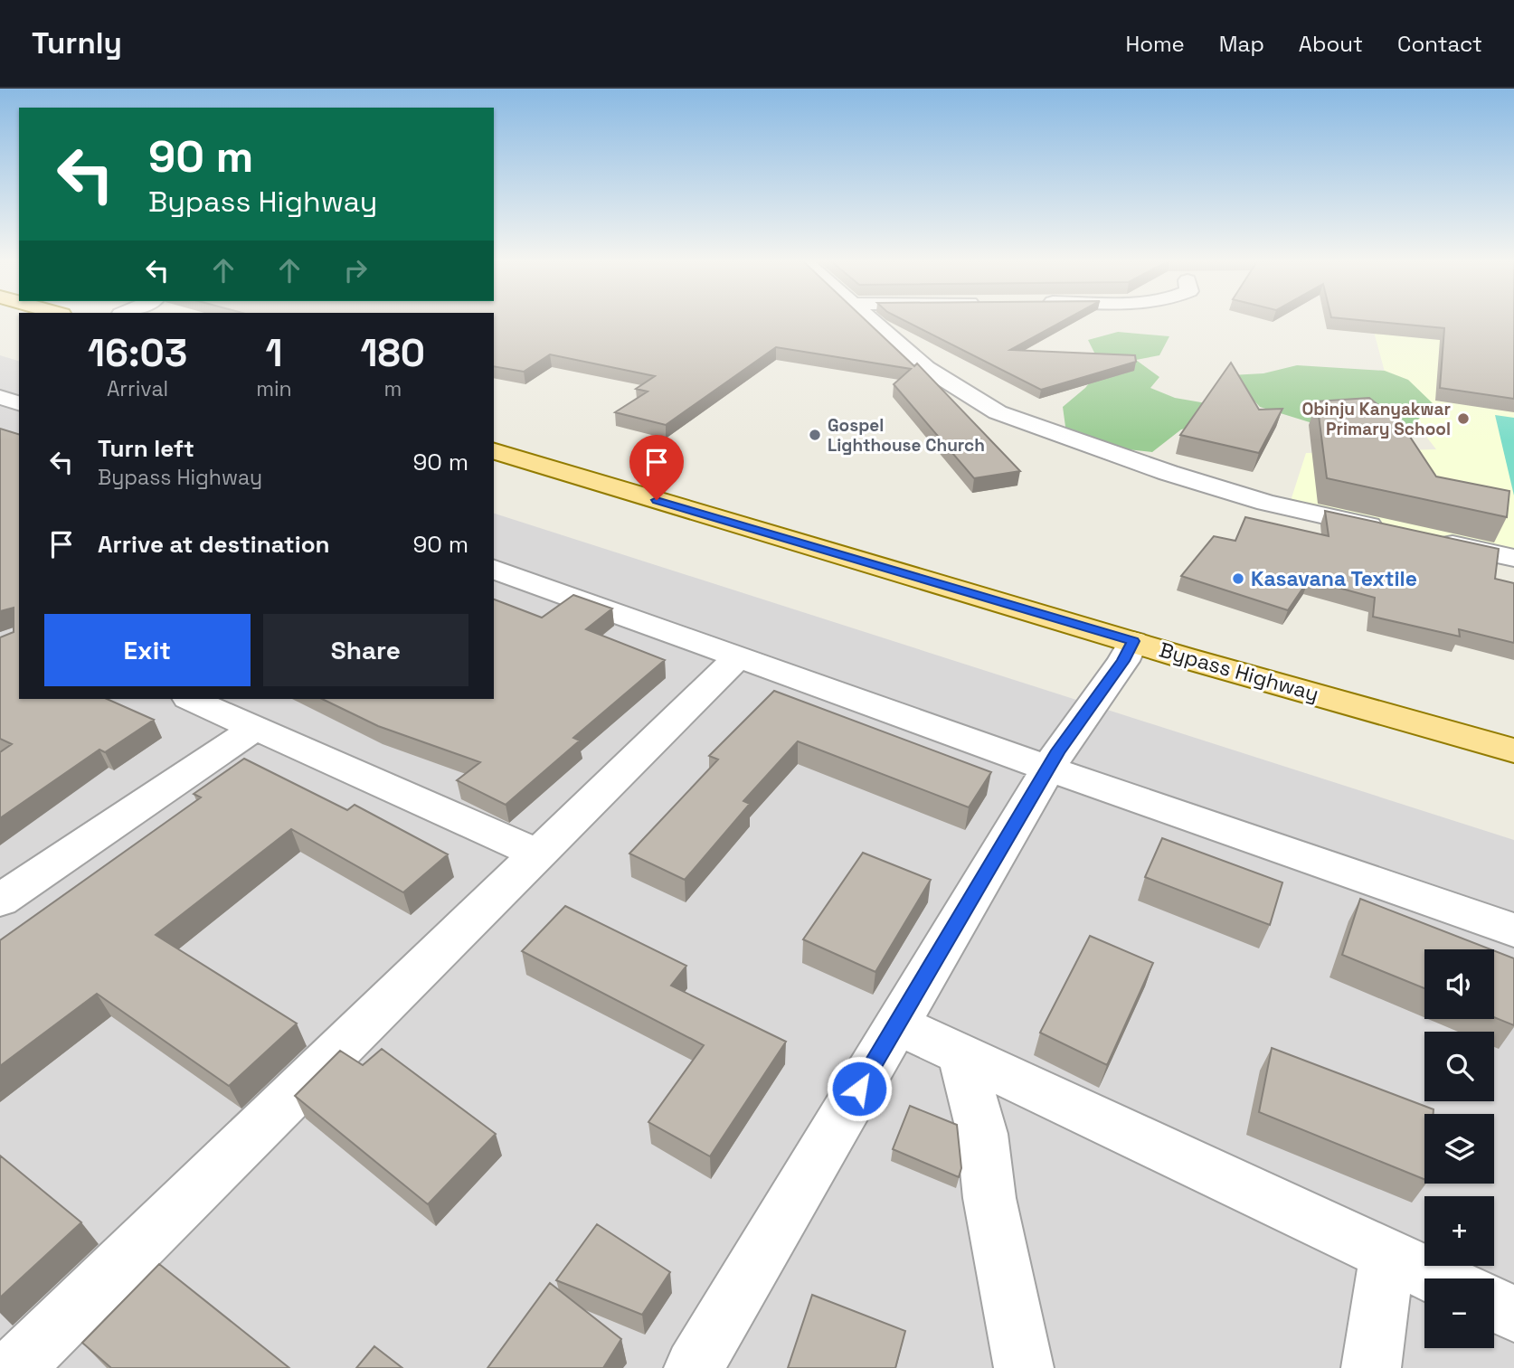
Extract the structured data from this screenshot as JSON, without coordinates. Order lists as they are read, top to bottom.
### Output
{
  "streets": {
    "main road": ["Bypass Highway"]
  },
  "places": ["Obinju Kanyakwar Primary School", "Gospel Lighthouse Church", "Kasavana Textile"],
  "page": {
    "header": "Turnly",
    "nav": [
      "Home",
      "Map",
      "About",
      "Contact"
    ],
    "turn": ["90 m", "Bypass Highway"],
    "eta": [
      "16:03",
      "Arrival",
      "1",
      "min",
      "180",
      "m"
    ],
    "list": [
      {
        "name": "Turn left",
        "note": "Bypass Highway",
        "value": "90 m"
      },
      {
        "name": "Arrive at destination",
        "value": "90 m"
      }
    ],
    "buttons": ["Exit", "Share"],
    "map_buttons": ["+", "−"]
  }
}
